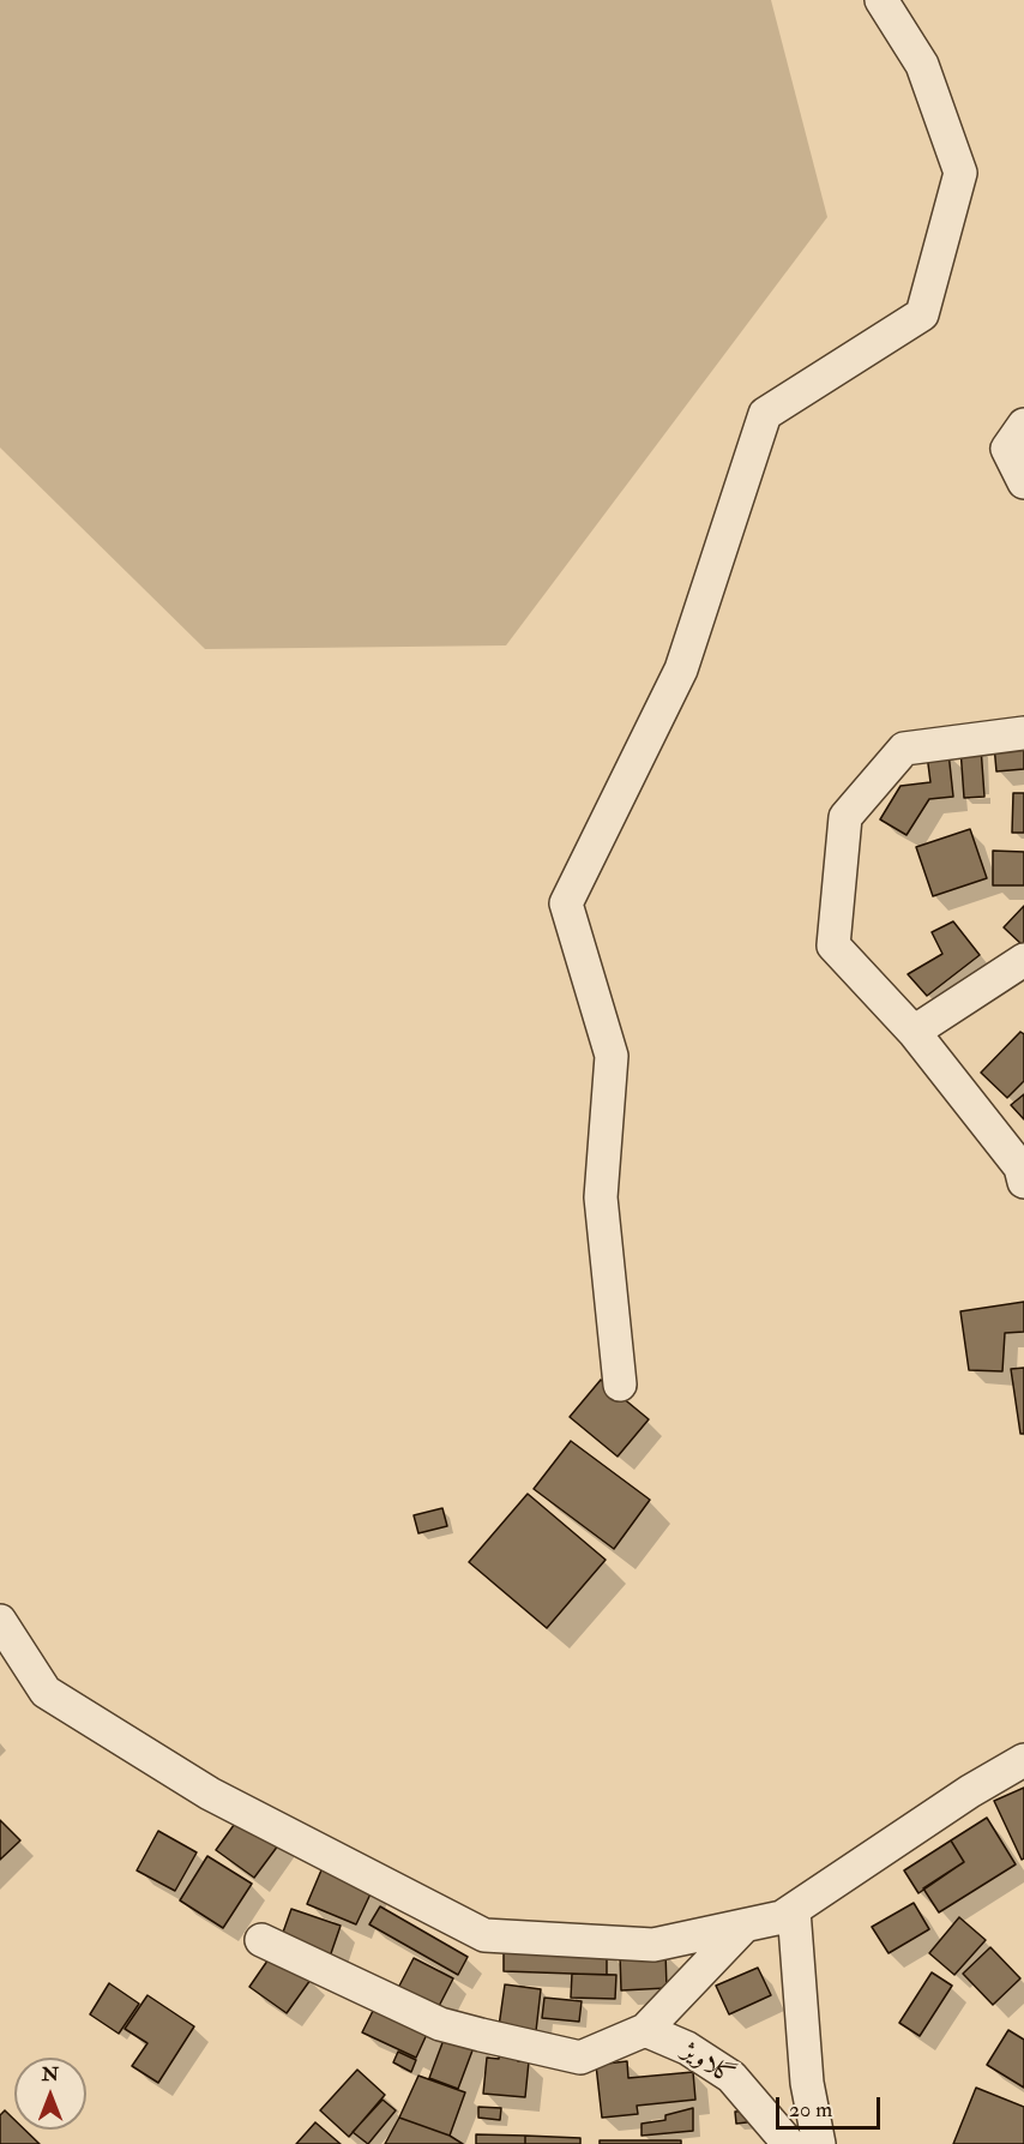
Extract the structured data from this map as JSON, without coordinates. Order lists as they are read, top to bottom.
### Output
{
  "streets": {
    "street": ["گلاویژ"]
  },
  "scale_bar": "20 m",
  "north": "top"
}
